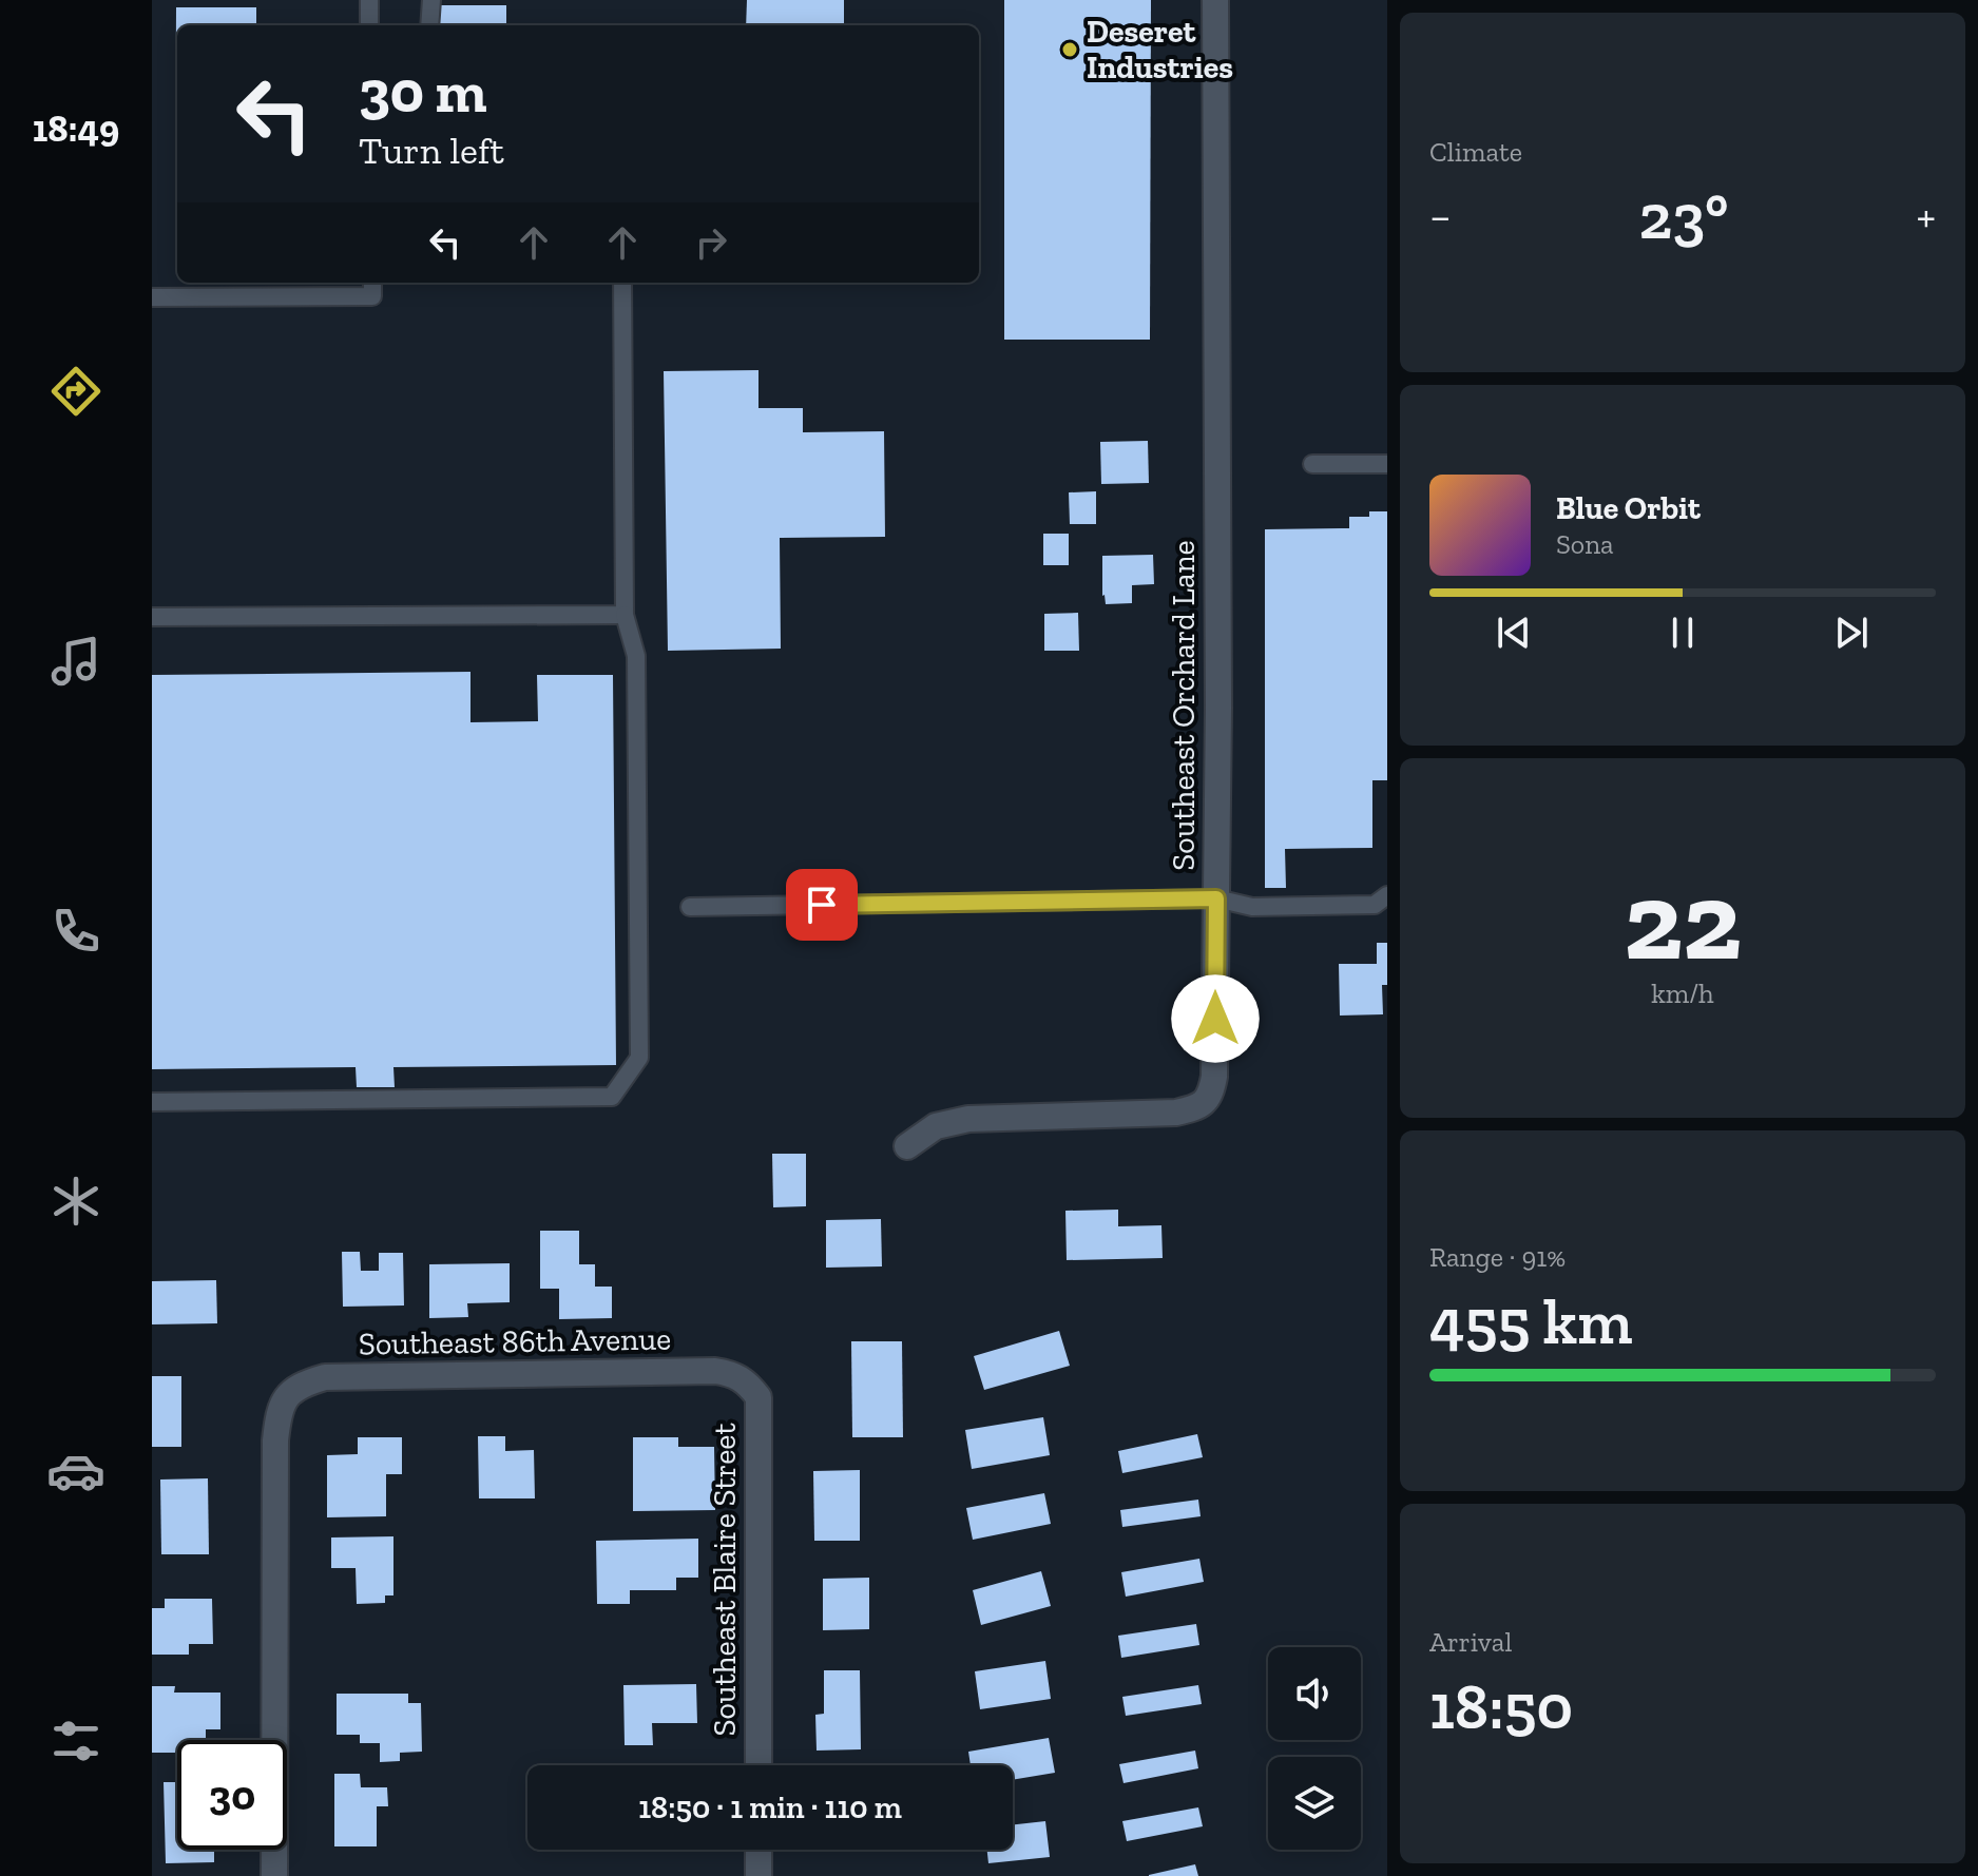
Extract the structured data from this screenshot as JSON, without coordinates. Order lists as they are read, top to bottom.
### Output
{
  "streets": {
    "street": ["Southeast Orchard Lane", "Southeast 86th Avenue", "Southeast Blaire Street"]
  },
  "crossings": [
    ["Southeast 86th Avenue", "Southeast Blaire Street"]
  ],
  "places": ["Deseret Industries"],
  "page": {
    "tabs": "18:49",
    "tile": [
      "Climate",
      ["22", "km/h"],
      ["Range · 91%", "455 km"],
      ["Arrival", "18:50"]
    ],
    "turn": ["30 m", "Turn left"],
    "heat": ["−", "23°", "+"],
    "song": ["Blue Orbit", "Sona"],
    "limit": "30",
    "trip": "18:50 · 1 min · 110 m"
  }
}
